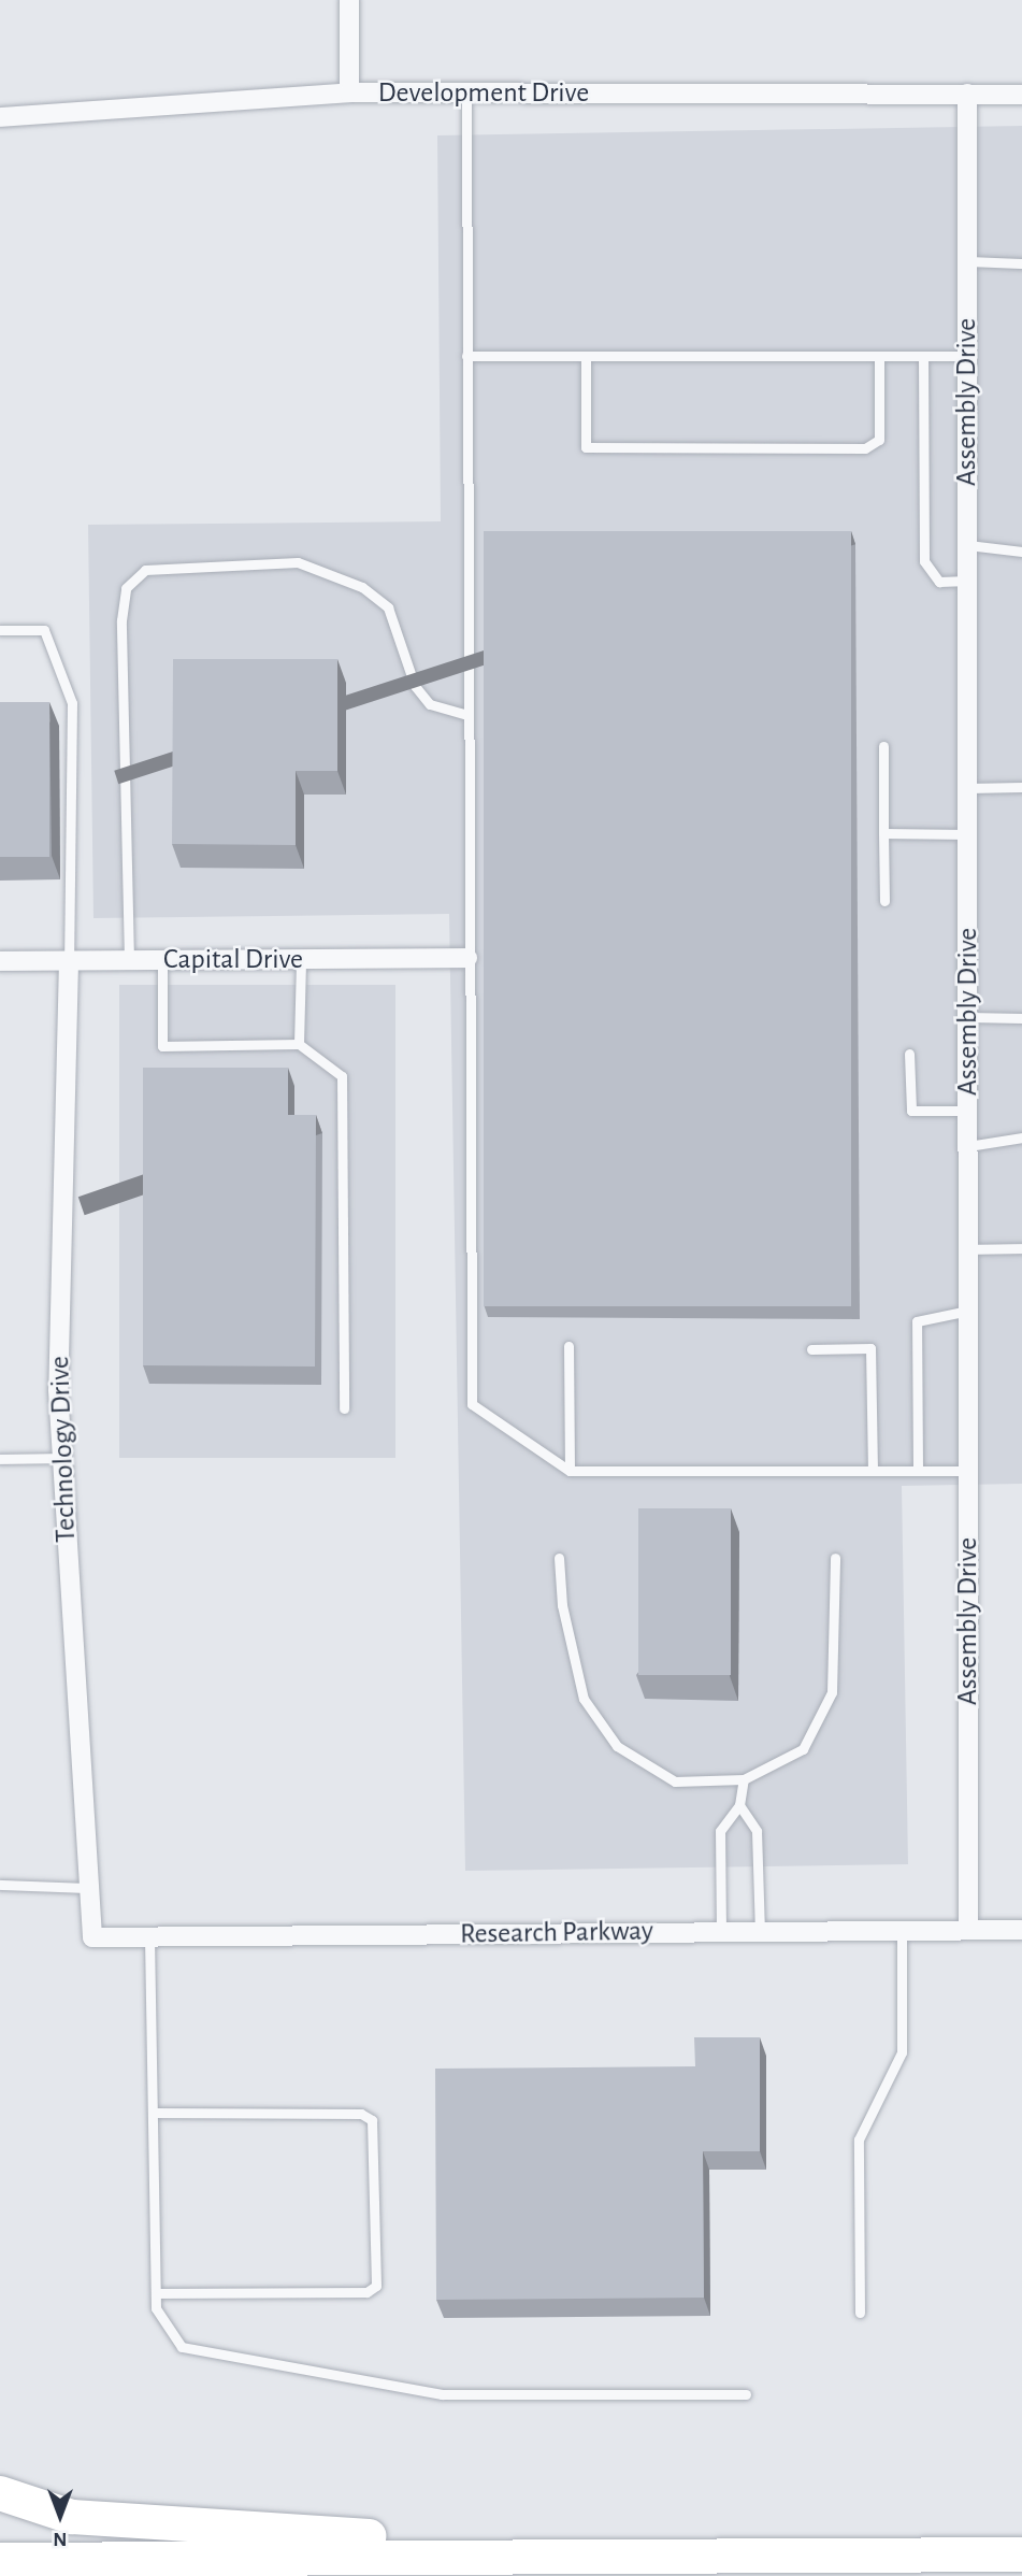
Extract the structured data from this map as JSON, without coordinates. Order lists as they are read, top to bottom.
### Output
{
  "streets": {
    "street": [
      "Development Drive",
      "Assembly Drive",
      "Capital Drive",
      "Technology Drive",
      "Research Parkway"
    ]
  },
  "crossings": [
    ["Development Drive", "Assembly Drive"],
    ["Assembly Drive", "Research Parkway"],
    ["Capital Drive", "Technology Drive"],
    ["Technology Drive", "Research Parkway"]
  ],
  "north": "bottom"
}
